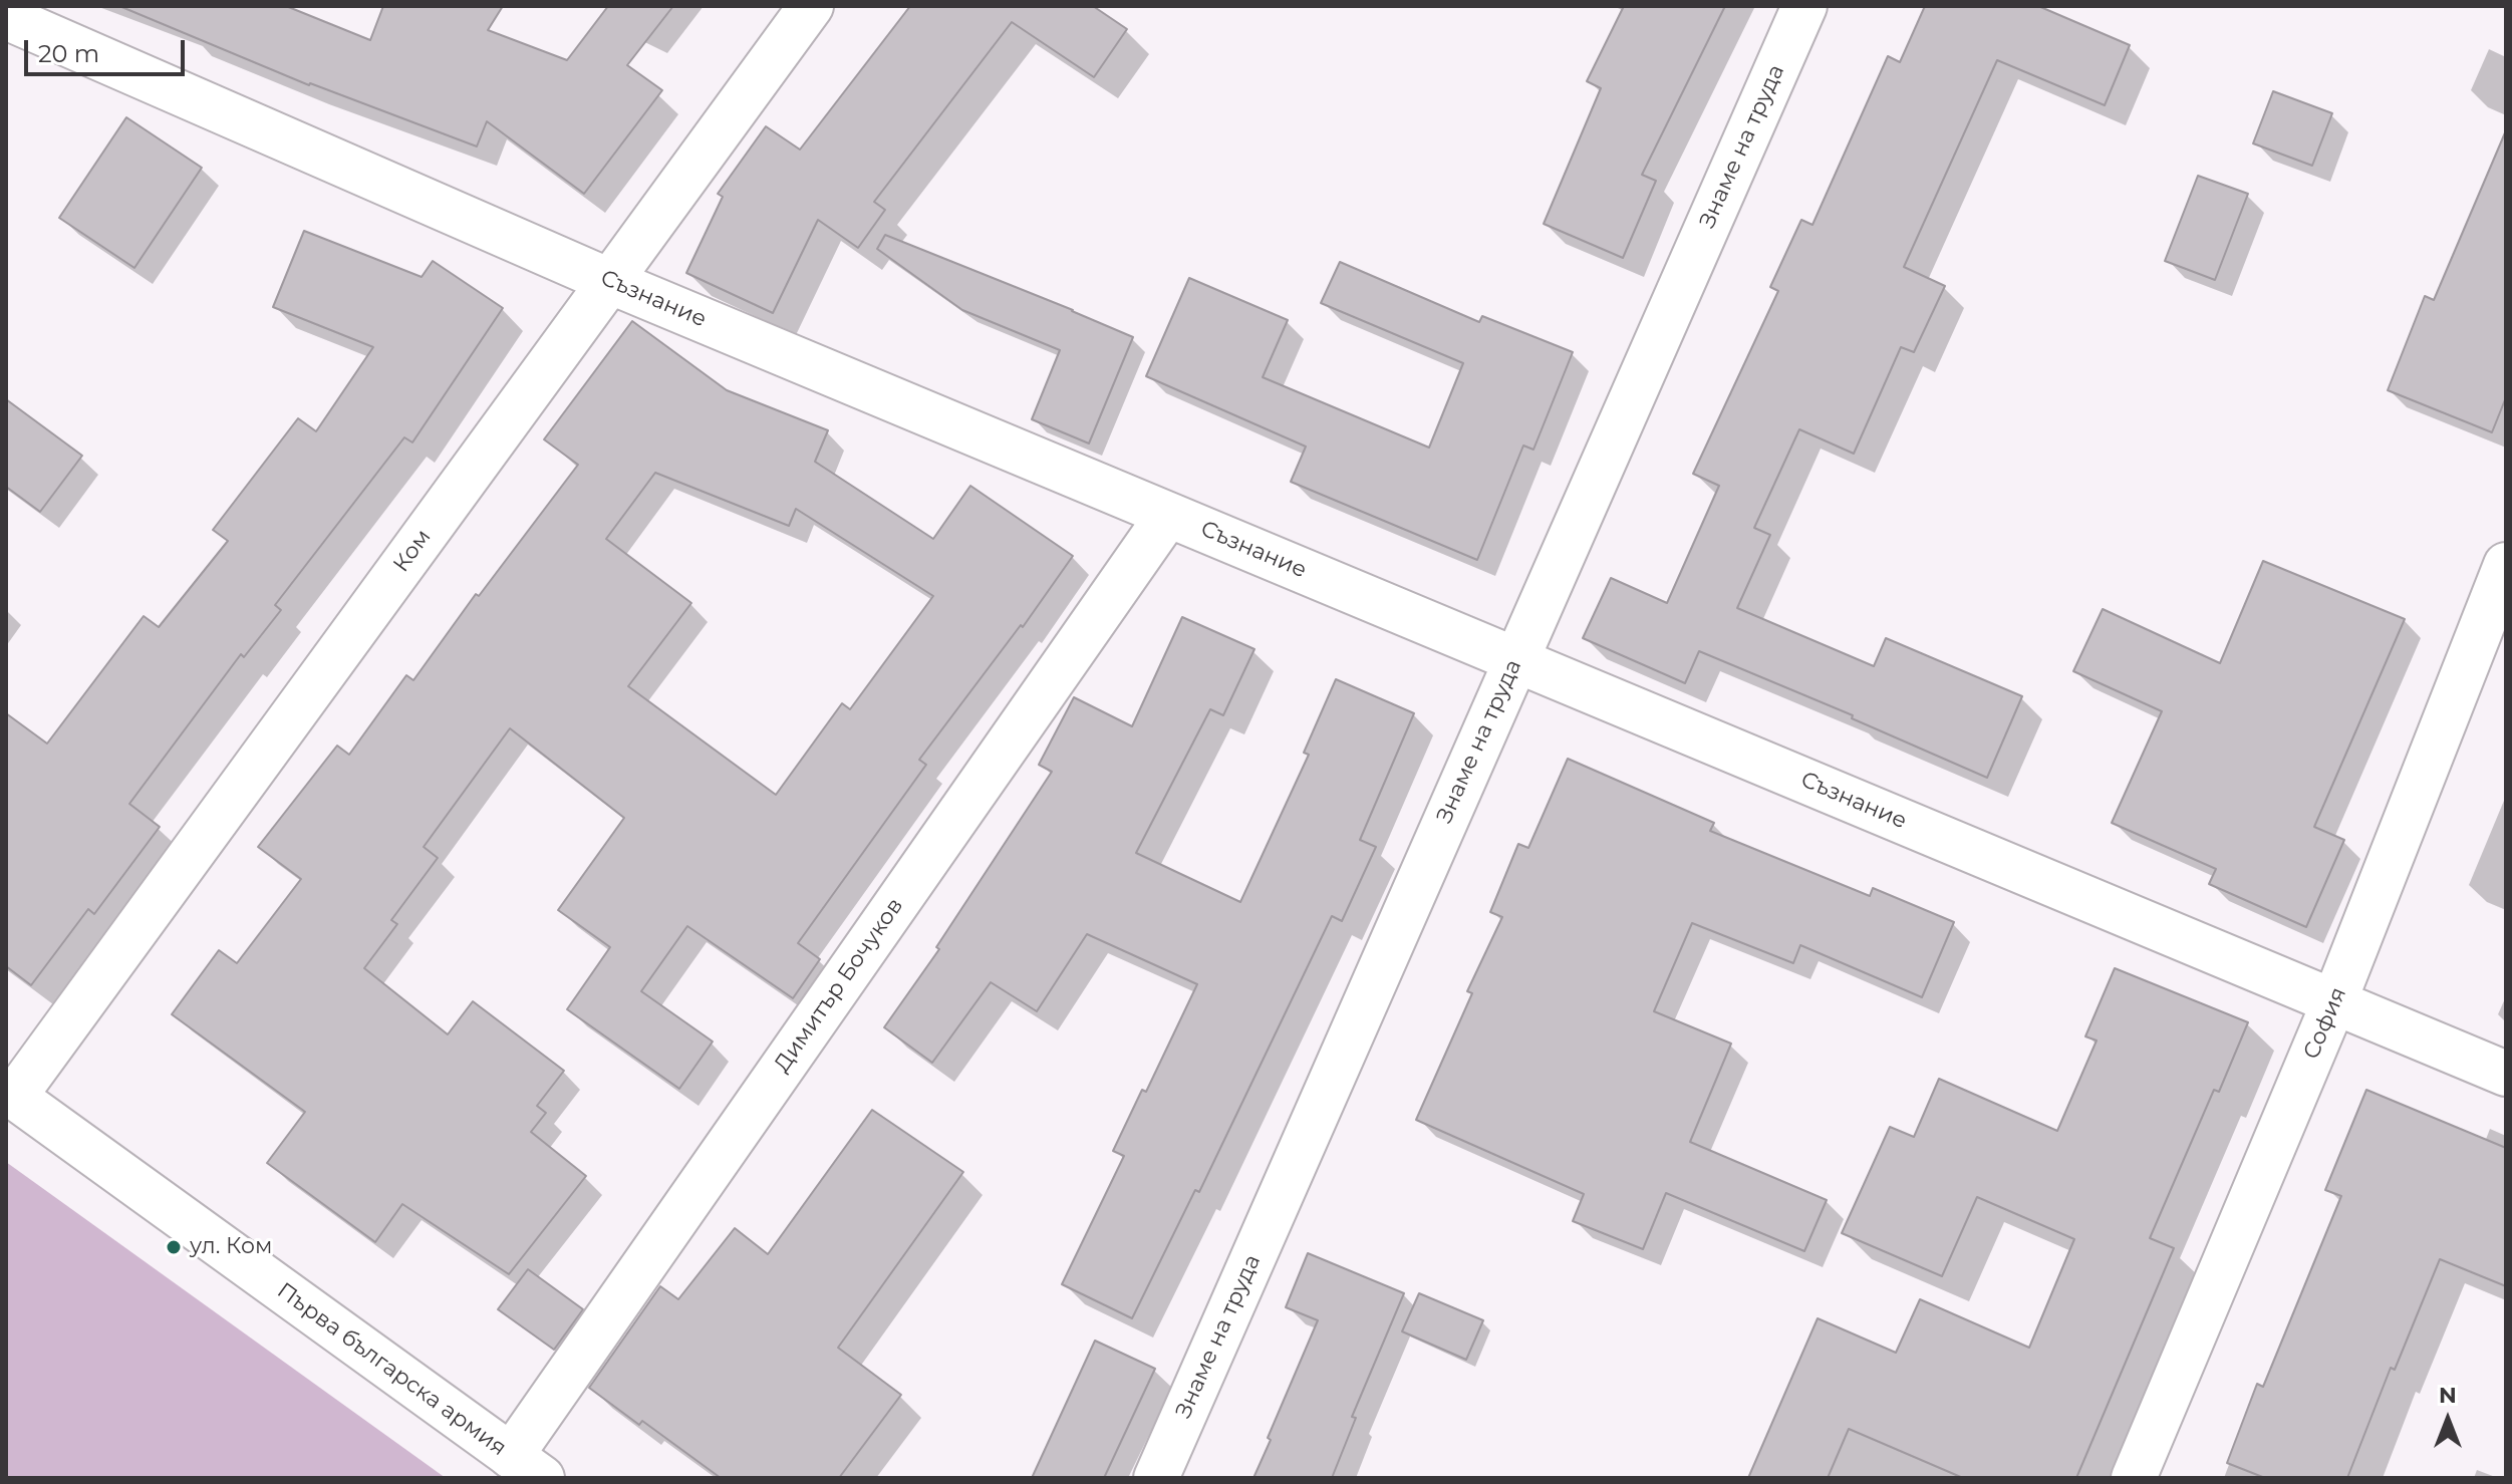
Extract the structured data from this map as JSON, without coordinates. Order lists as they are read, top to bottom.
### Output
{
  "streets": {
    "street": [
      "Знаме на труда",
      "Съзнание",
      "Ком",
      "Димитър Бочуков",
      "София",
      "Първа българска армия"
    ]
  },
  "crossings": [
    ["Знаме на труда", "Съзнание"],
    ["Съзнание", "Ком"],
    ["Съзнание", "Димитър Бочуков"],
    ["Съзнание", "София"],
    ["Ком", "Първа българска армия"],
    ["Димитър Бочуков", "Първа българска армия"]
  ],
  "places": ["ул. Ком"],
  "scale_bar": "20 m",
  "north": "top"
}
